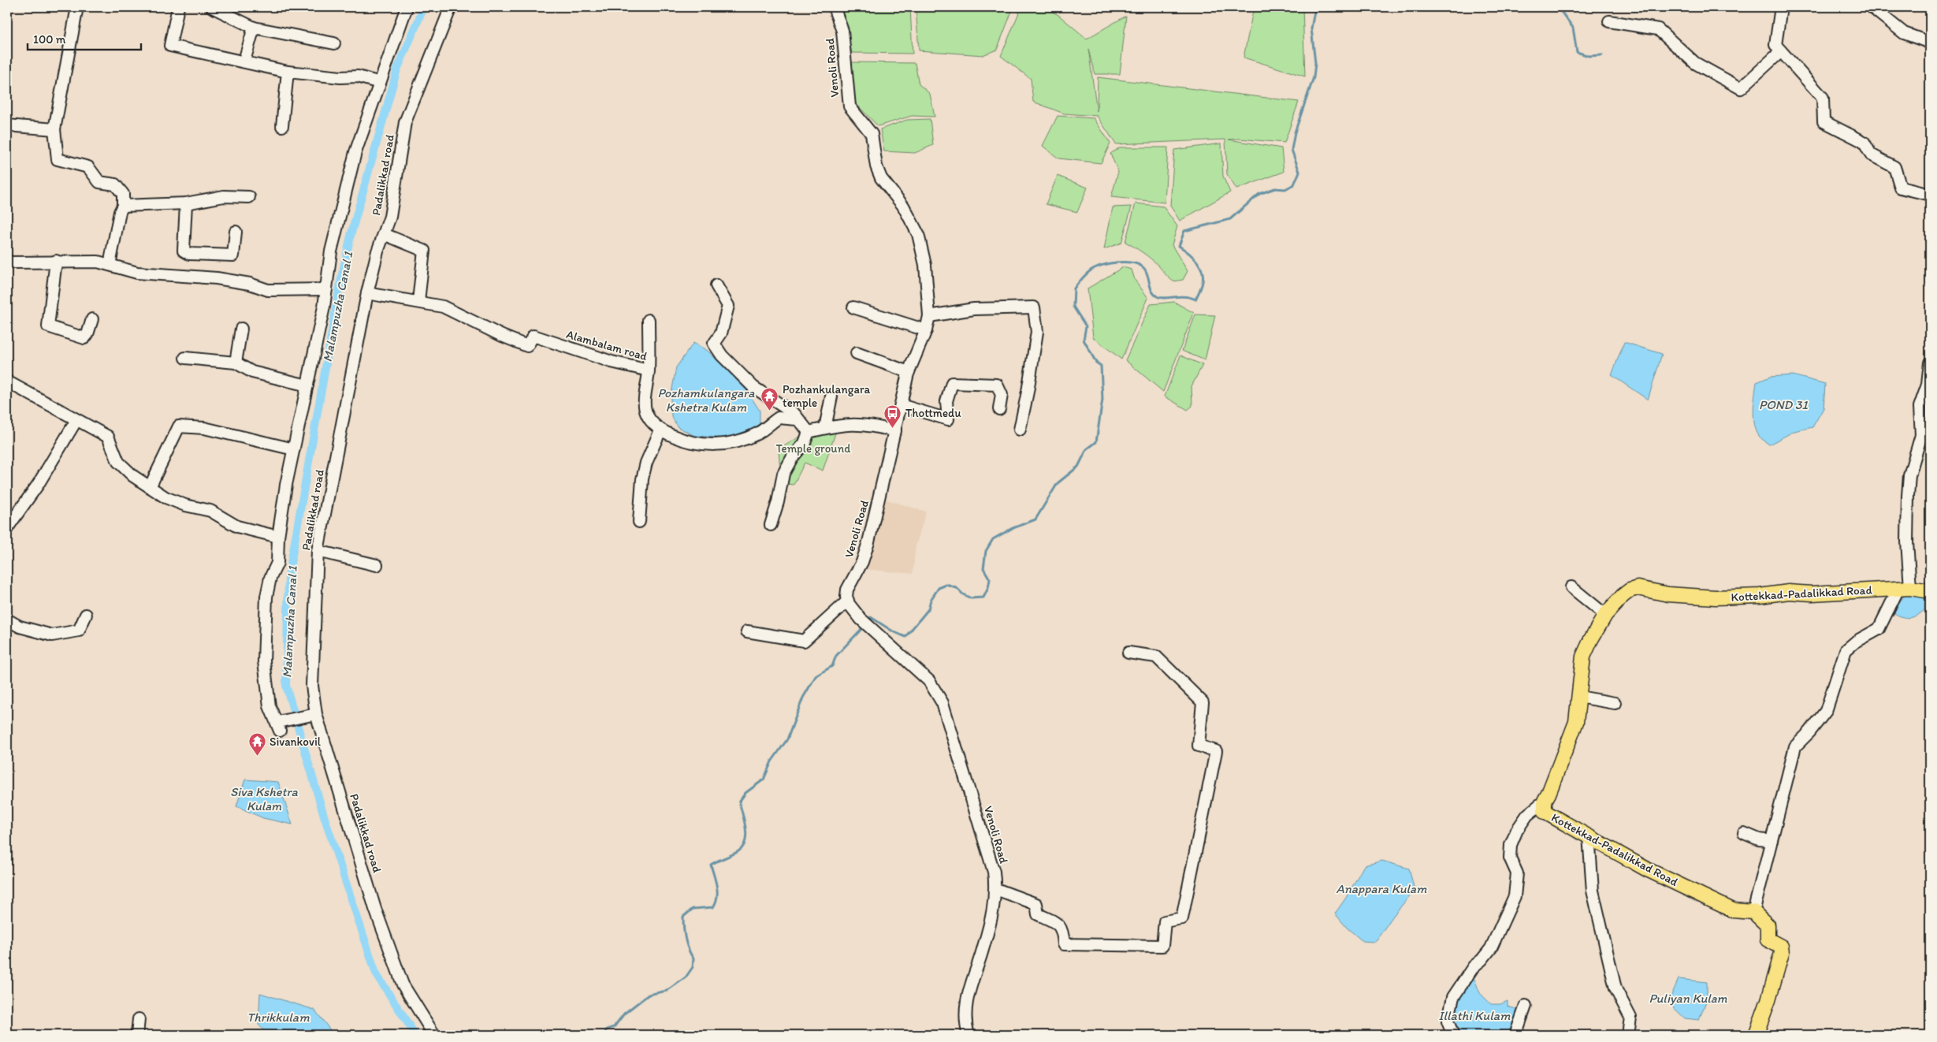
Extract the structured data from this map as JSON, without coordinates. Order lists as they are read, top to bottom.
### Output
{
  "streets": {
    "main road": ["Kottekkad-Padalikkad Road"],
    "street": ["Venoli Road", "Padalikkad road", "Alambalam road"]
  },
  "water": [
    "Malampuzha Canal 1",
    "Pozhamkulangara Kshetra Kulam",
    "POND 31",
    "Siva Kshetra Kulam",
    "Anappara Kulam",
    "Puliyan Kulam",
    "Illathi Kulam",
    "Thrikkulam"
  ],
  "parks": ["Temple ground"],
  "places": {
    "temple": ["Pozhankulangara temple", "Sivankovil"],
    "bus stop": ["Thottmedu"]
  },
  "scale_bar": "100 m"
}
